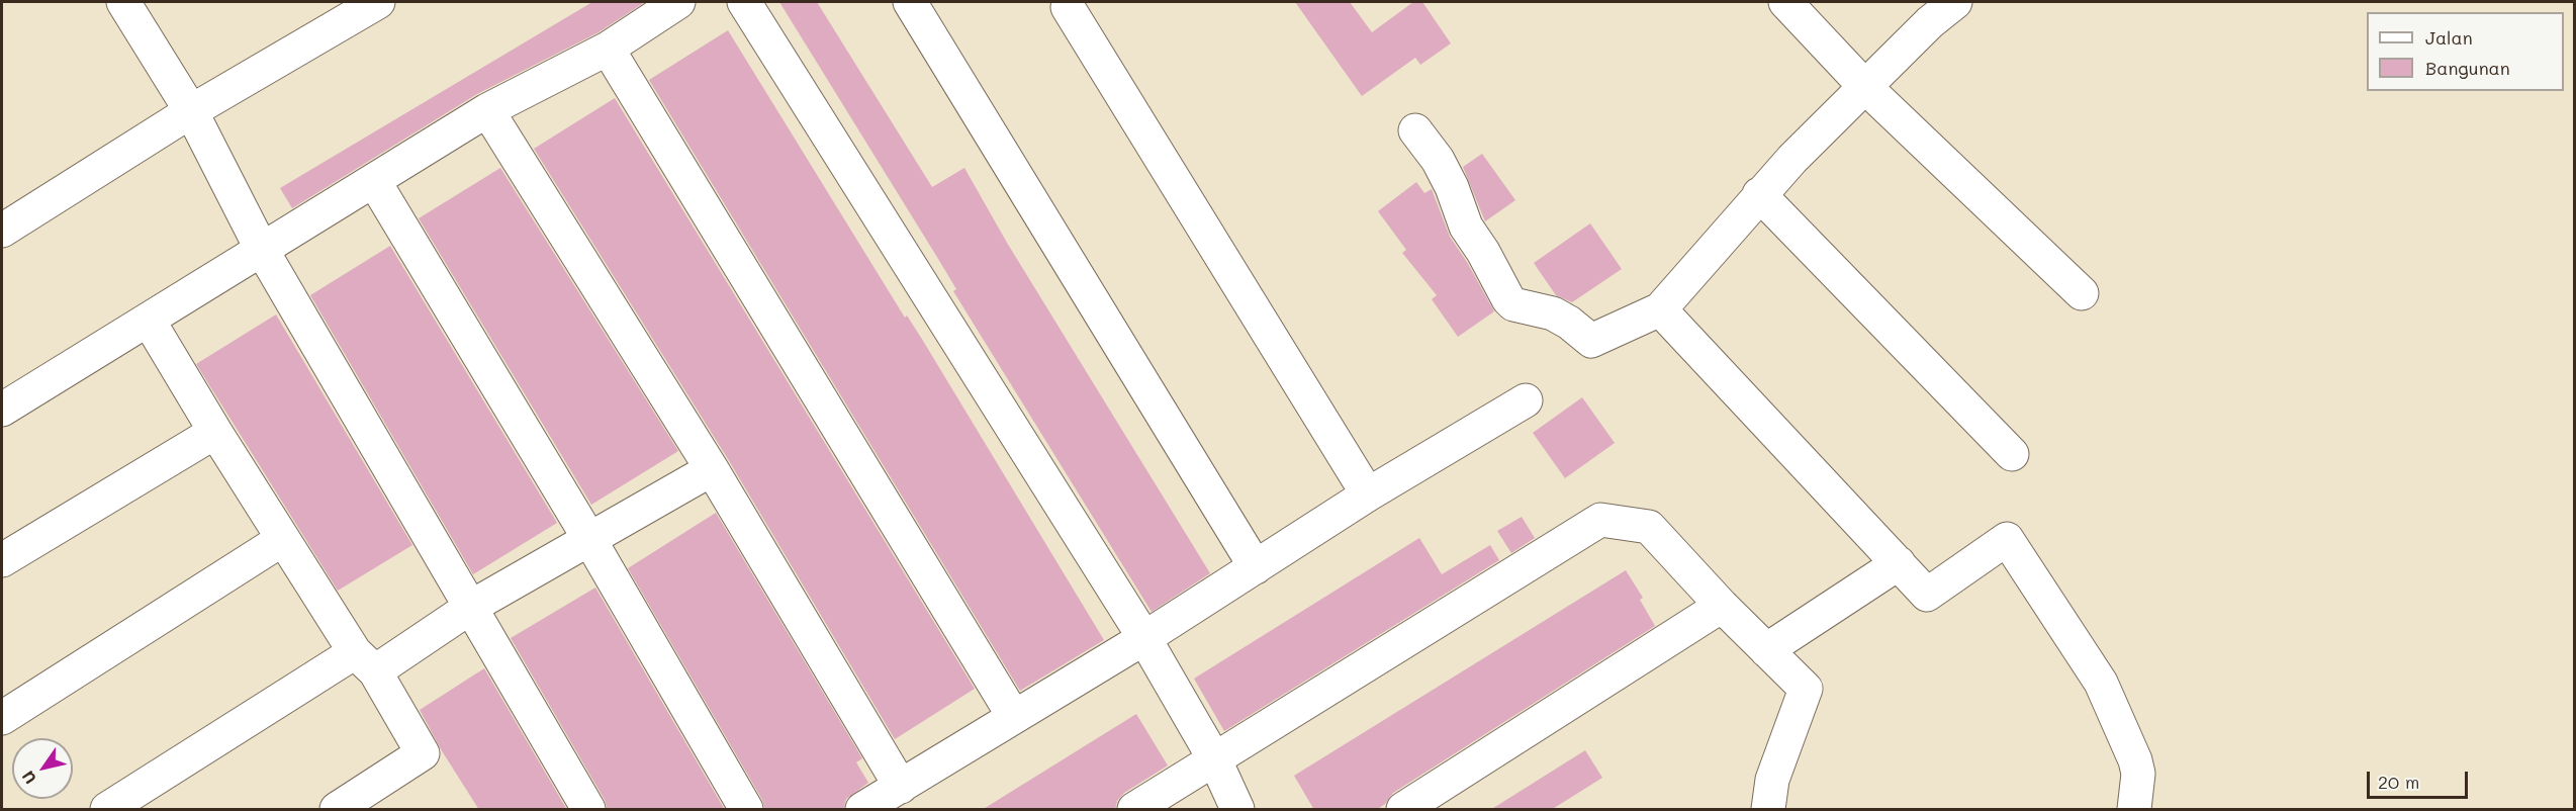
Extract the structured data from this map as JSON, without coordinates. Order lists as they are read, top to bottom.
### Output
{
  "legend": ["Jalan", "Bangunan"],
  "scale_bar": "20 m",
  "north": "bottom left"
}
